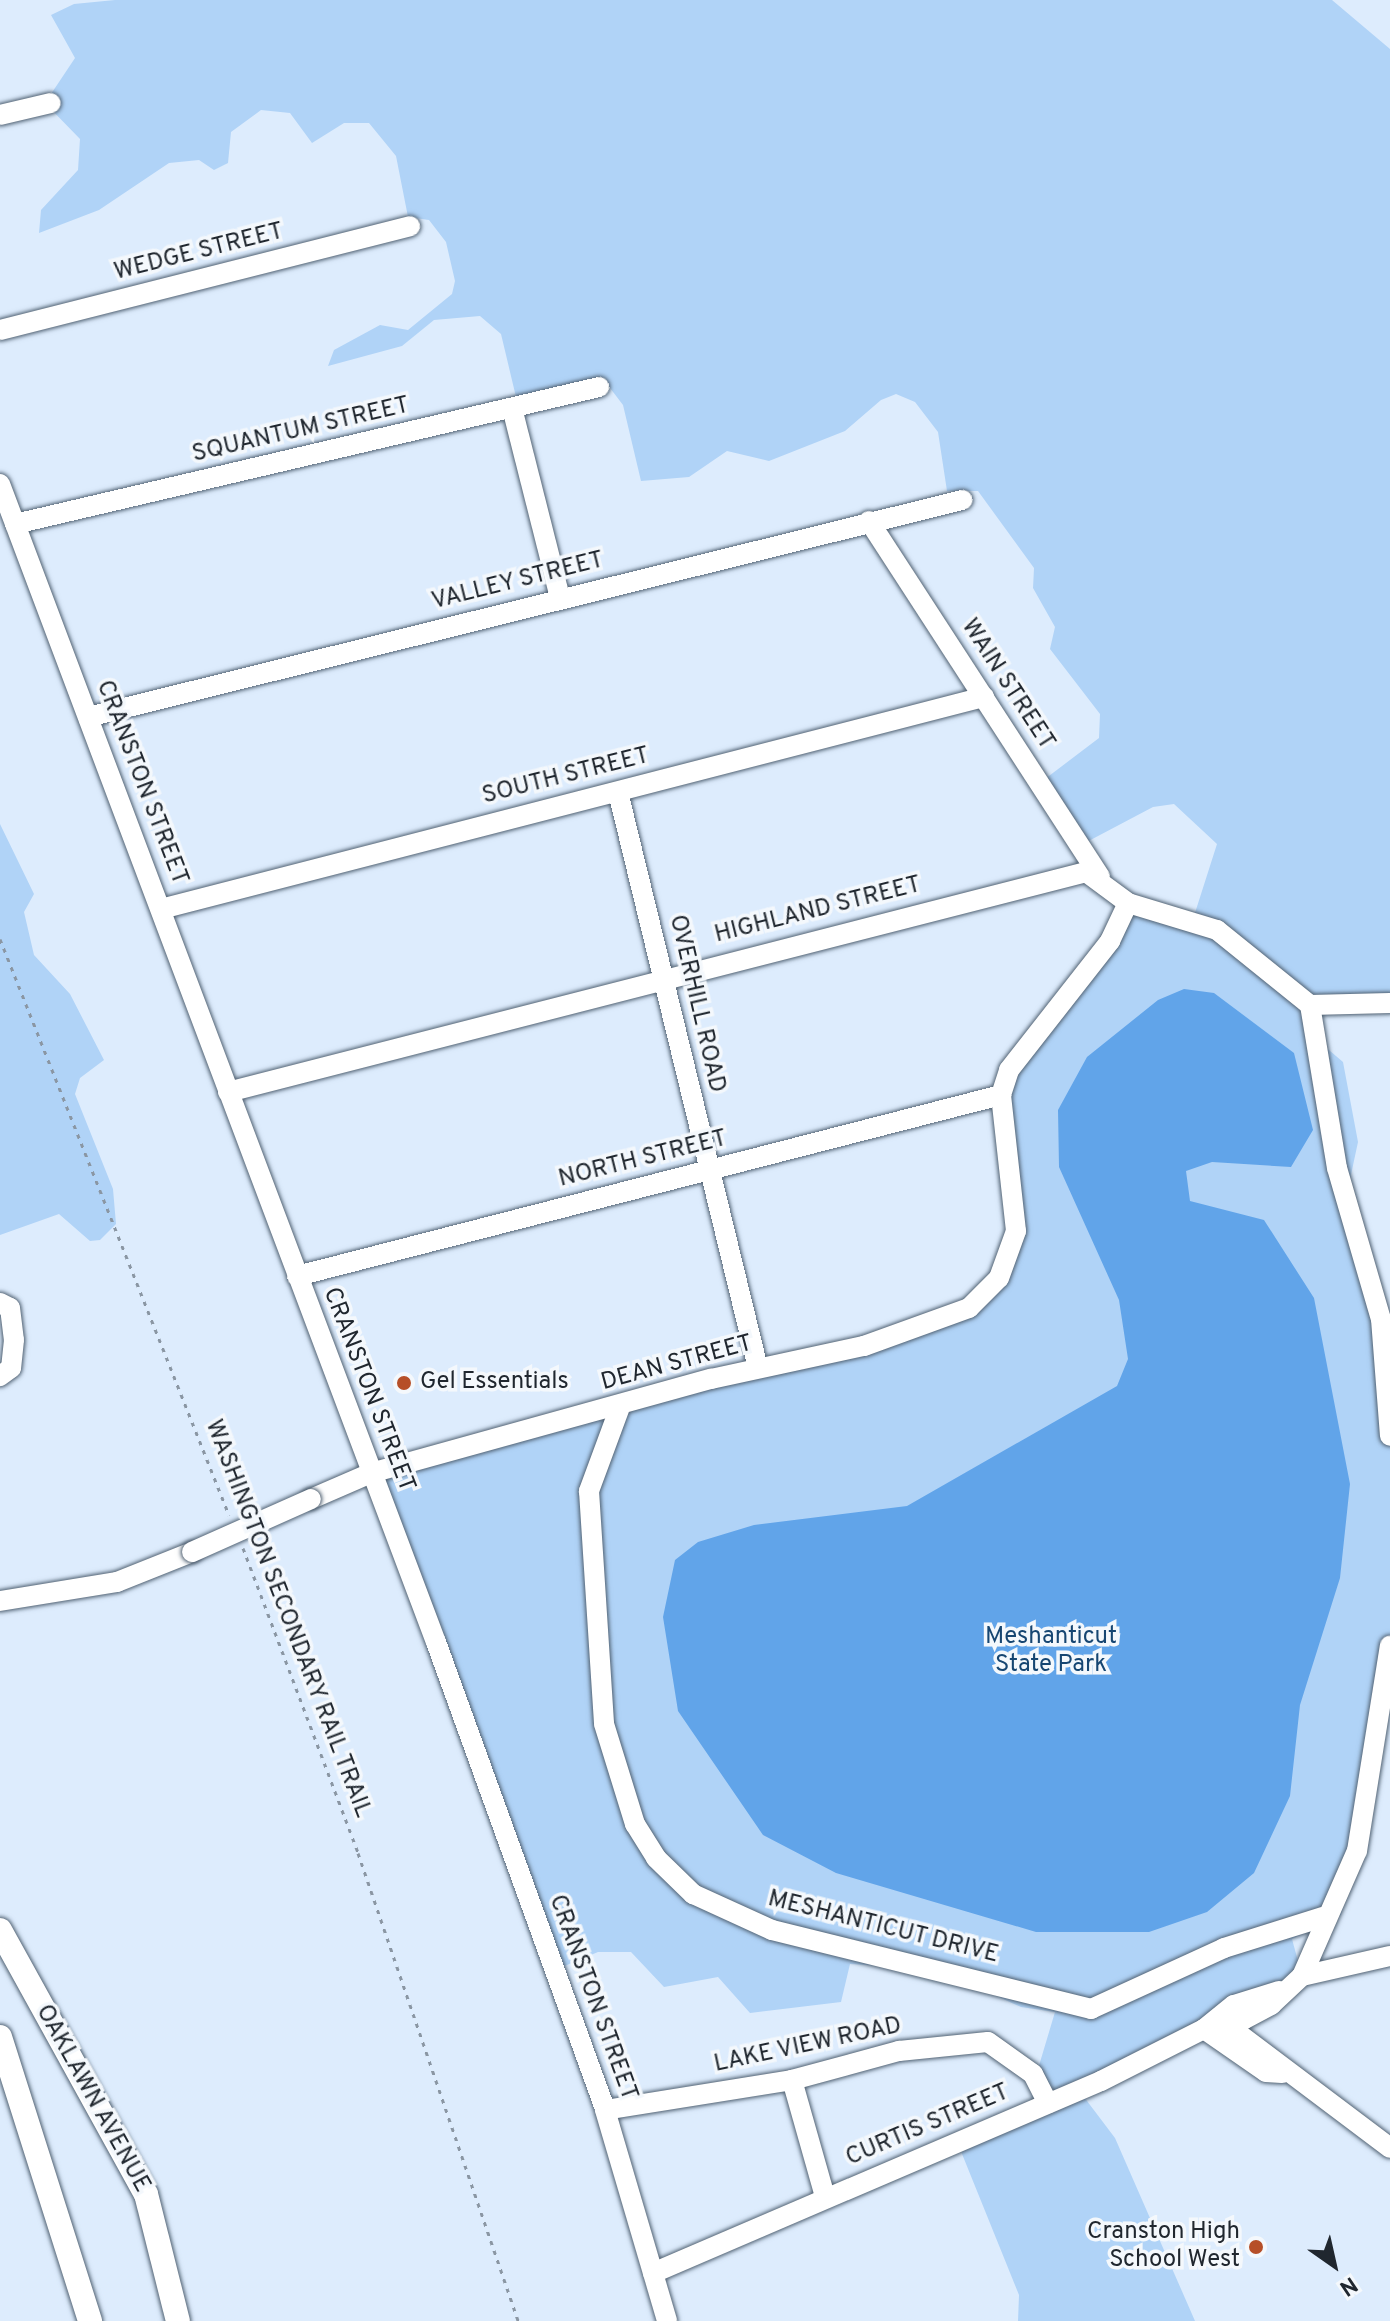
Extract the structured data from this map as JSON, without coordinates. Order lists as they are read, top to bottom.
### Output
{
  "streets": {
    "main road": ["OAKLAWN AVENUE"],
    "street": [
      "WEDGE STREET",
      "SQUANTUM STREET",
      "VALLEY STREET",
      "WAIN STREET",
      "SOUTH STREET",
      "CRANSTON STREET",
      "HIGHLAND STREET",
      "OVERHILL ROAD",
      "NORTH STREET",
      "DEAN STREET",
      "MESHANTICUT DRIVE",
      "LAKE VIEW ROAD",
      "CURTIS STREET"
    ],
    "path": ["WASHINGTON SECONDARY RAIL TRAIL"]
  },
  "crossings": [
    ["SQUANTUM STREET", "CRANSTON STREET"],
    ["VALLEY STREET", "WAIN STREET"],
    ["VALLEY STREET", "CRANSTON STREET"],
    ["WAIN STREET", "SOUTH STREET"],
    ["WAIN STREET", "HIGHLAND STREET"],
    ["SOUTH STREET", "CRANSTON STREET"],
    ["SOUTH STREET", "OVERHILL ROAD"],
    ["CRANSTON STREET", "HIGHLAND STREET"],
    ["CRANSTON STREET", "NORTH STREET"],
    ["CRANSTON STREET", "DEAN STREET"],
    ["CRANSTON STREET", "LAKE VIEW ROAD"],
    ["CRANSTON STREET", "CURTIS STREET"],
    ["HIGHLAND STREET", "OVERHILL ROAD"],
    ["OVERHILL ROAD", "NORTH STREET"],
    ["OVERHILL ROAD", "DEAN STREET"],
    ["NORTH STREET", "DEAN STREET"],
    ["DEAN STREET", "MESHANTICUT DRIVE"],
    ["LAKE VIEW ROAD", "CURTIS STREET"]
  ],
  "parks": ["Meshanticut State Park"],
  "places": ["Gel Essentials", "Cranston High School West"],
  "north": "bottom right"
}
